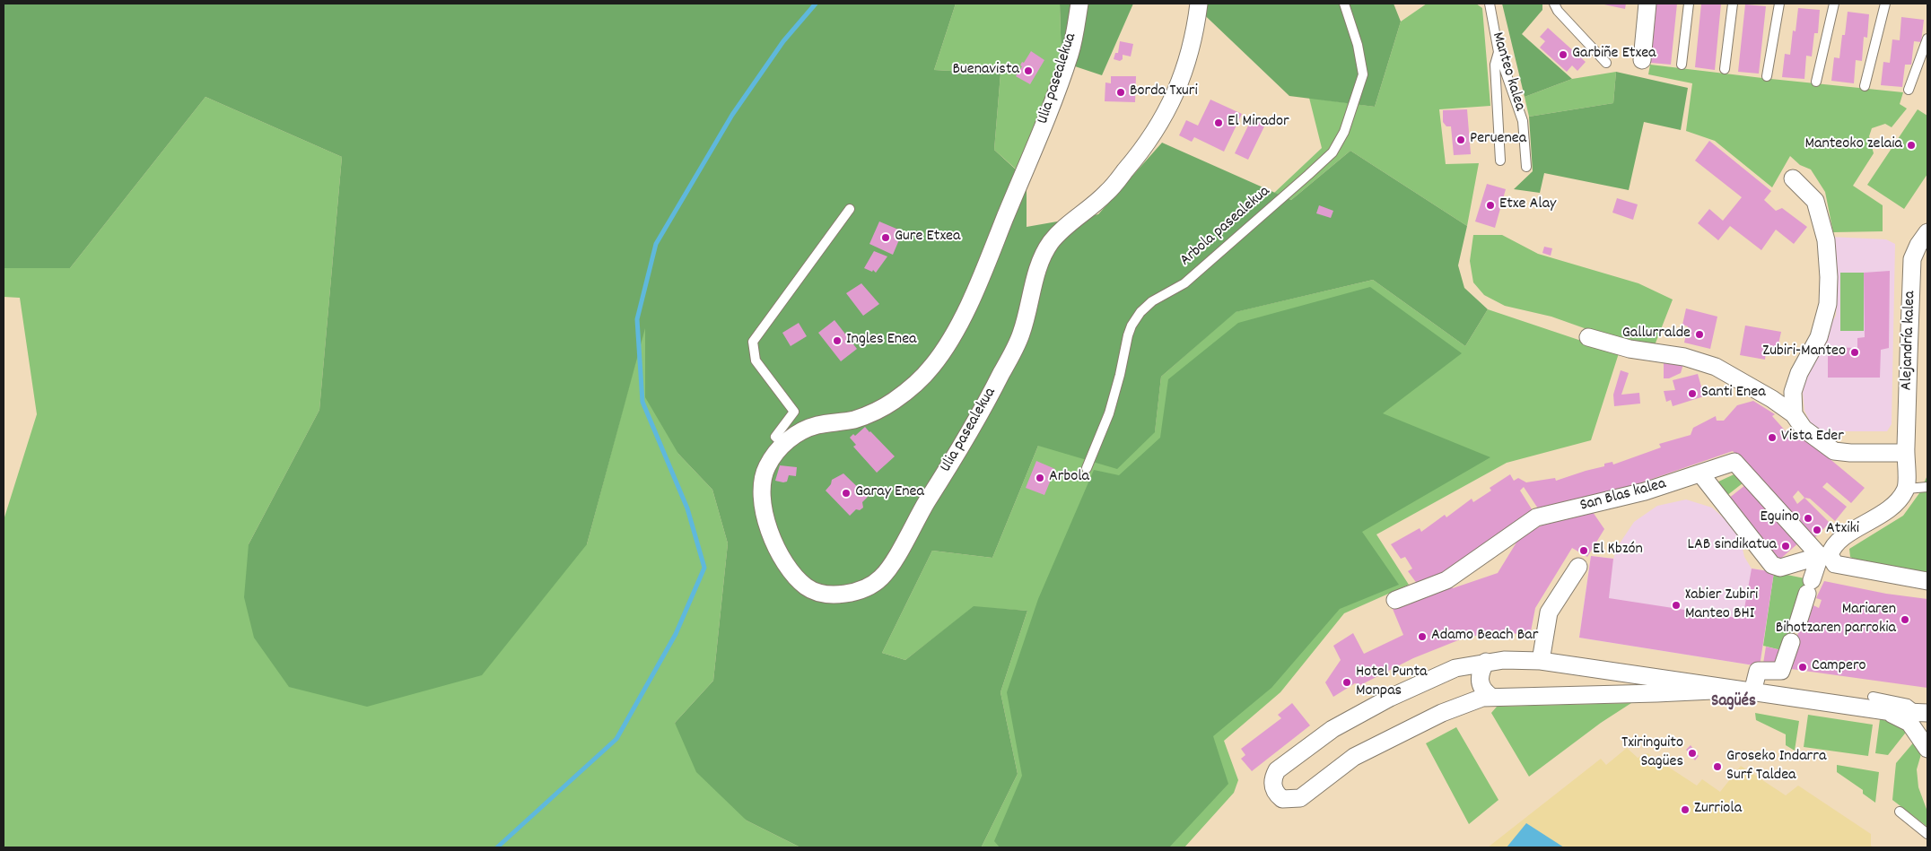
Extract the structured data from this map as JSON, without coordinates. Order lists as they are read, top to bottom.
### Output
{
  "streets": {
    "street": ["Ulia pasealekua", "Alejandría kalea", "San Blas kalea"],
    "lane": ["Manteo kalea", "Arbola pasealekua"]
  },
  "districts": ["Sagüés"],
  "places": [
    "Garbiñe Etxea",
    "Buenavista",
    "Borda Txuri",
    "El Mirador",
    "Peruenea",
    "Manteoko zelaia",
    "Etxe Alay",
    "Gure Etxea",
    "Gallurralde",
    "Ingles Enea",
    "Zubiri-Manteo",
    "Santi Enea",
    "Vista Eder",
    "Arbola",
    "Garay Enea",
    "Eguino",
    "Atxiki",
    "LAB sindikatua",
    "El Kbzón",
    "Xabier Zubiri Manteo BHI",
    "Mariaren Bihotzaren parrokia",
    "Adamo Beach Bar",
    "Campero",
    "Hotel Punta Monpas",
    "Txiringuito Sagües",
    "Groseko Indarra Surf Taldea",
    "Zurriola"
  ]
}
